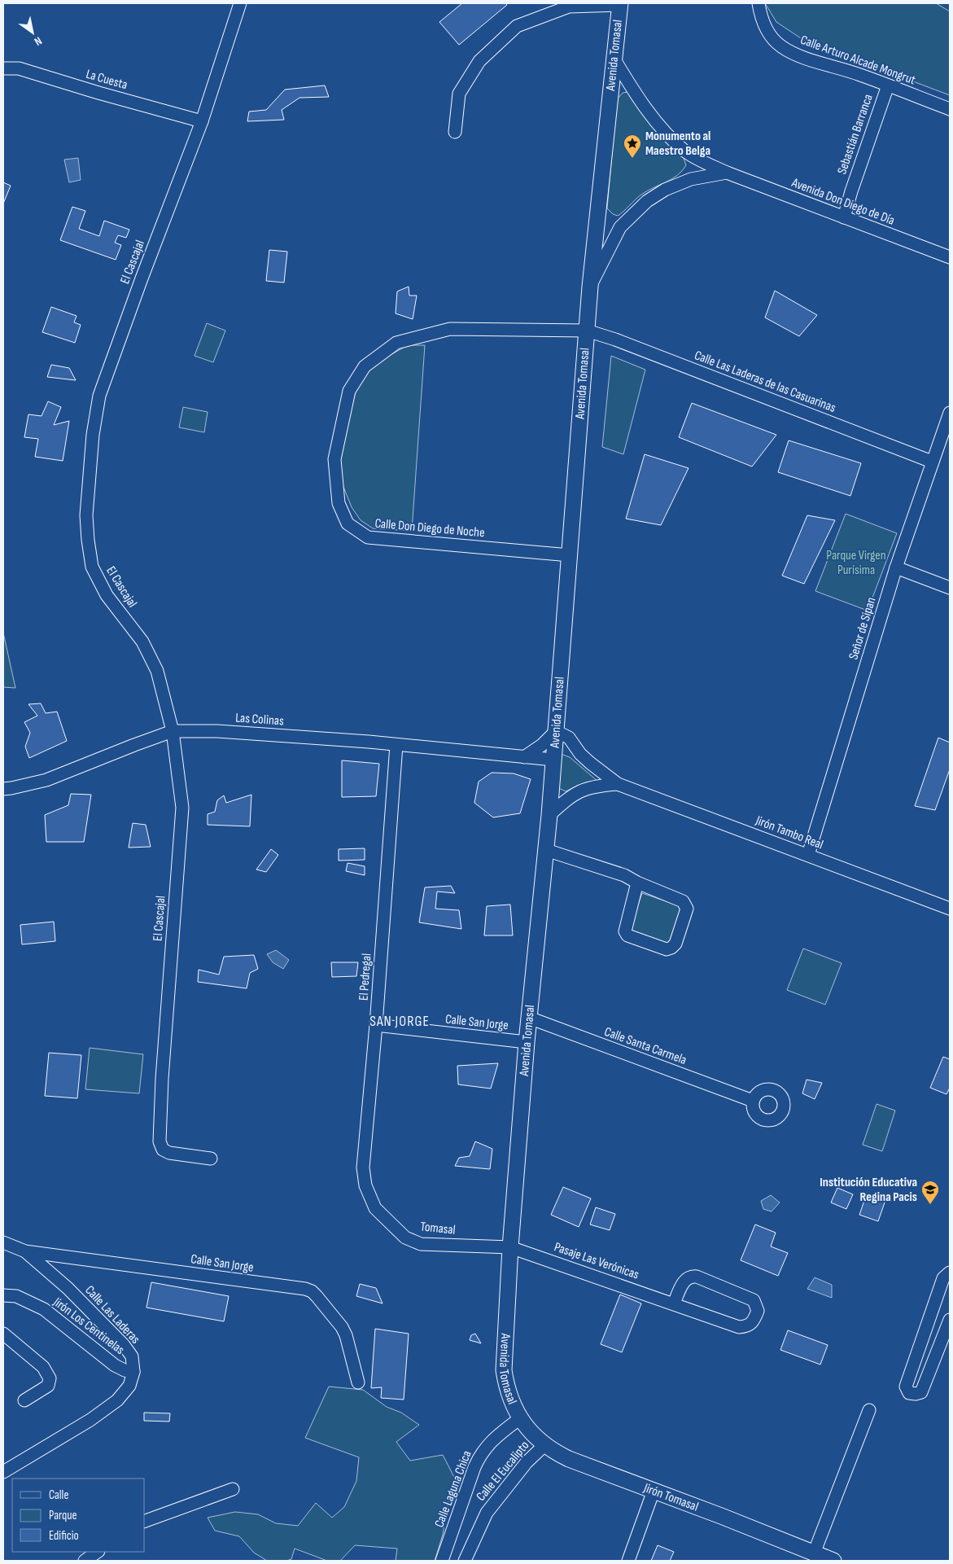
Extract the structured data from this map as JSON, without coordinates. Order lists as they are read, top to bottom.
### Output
{
  "streets": {
    "street": [
      "Avenida Tomasal",
      "Calle Arturo Alcade Mongrut",
      "La Cuesta",
      "Sebastián Barranca",
      "Avenida Don Diego de Día",
      "El Cascajal",
      "Calle Las Laderas de las Casuarinas",
      "Calle Don Diego de Noche",
      "Señor de Sipan",
      "Las Colinas",
      "Jirón Tambo Real",
      "El Pedregal",
      "Calle San Jorge",
      "Calle Santa Carmela",
      "Tomasal",
      "Pasaje Las Verónicas",
      "Calle Las Laderas",
      "Jirón Los Centinelas",
      "Calle El Eucalipto",
      "Calle Laguna Chica",
      "Jirón Tomasal"
    ]
  },
  "crossings": [
    ["Avenida Tomasal", "Avenida Don Diego de Día"],
    ["Avenida Tomasal", "Calle Las Laderas de las Casuarinas"],
    ["Avenida Tomasal", "Calle Don Diego de Noche"],
    ["Avenida Tomasal", "Las Colinas"],
    ["Avenida Tomasal", "Jirón Tambo Real"],
    ["Avenida Tomasal", "Calle San Jorge"],
    ["Avenida Tomasal", "Calle Santa Carmela"],
    ["Avenida Tomasal", "Tomasal"],
    ["Avenida Tomasal", "Pasaje Las Verónicas"],
    ["Avenida Tomasal", "Calle Laguna Chica"],
    ["Avenida Tomasal", "Jirón Tomasal"],
    ["Calle Arturo Alcade Mongrut", "Sebastián Barranca"],
    ["La Cuesta", "El Cascajal"],
    ["Sebastián Barranca", "Avenida Don Diego de Día"],
    ["El Cascajal", "Las Colinas"],
    ["Calle Las Laderas de las Casuarinas", "Calle Don Diego de Noche"],
    ["Calle Las Laderas de las Casuarinas", "Señor de Sipan"],
    ["Señor de Sipan", "Jirón Tambo Real"],
    ["Las Colinas", "El Pedregal"],
    ["El Pedregal", "Calle San Jorge"],
    ["El Pedregal", "Tomasal"],
    ["Calle San Jorge", "Calle Las Laderas"],
    ["Tomasal", "Pasaje Las Verónicas"],
    ["Calle Las Laderas", "Jirón Los Centinelas"],
    ["Calle El Eucalipto", "Jirón Tomasal"],
    ["Calle Laguna Chica", "Jirón Tomasal"]
  ],
  "districts": ["SAN JORGE"],
  "parks": ["Parque Virgen Purísima"],
  "places": {
    "place": ["Monumento al Maestro Belga"],
    "school or university": ["Institución Educativa Regina Pacis"]
  },
  "legend": ["Calle", "Parque", "Edificio"],
  "north": "bottom right"
}
